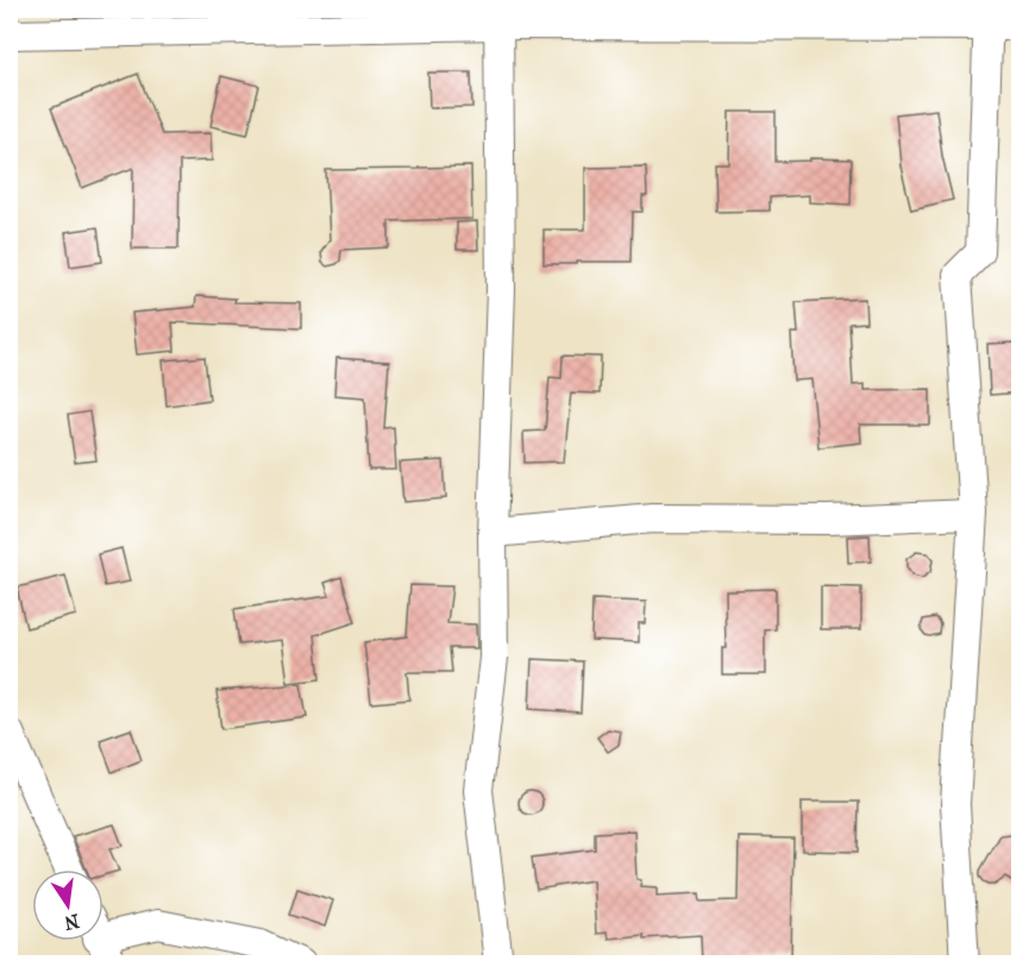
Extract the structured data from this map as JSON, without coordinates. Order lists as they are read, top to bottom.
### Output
{
  "north": "bottom"
}
